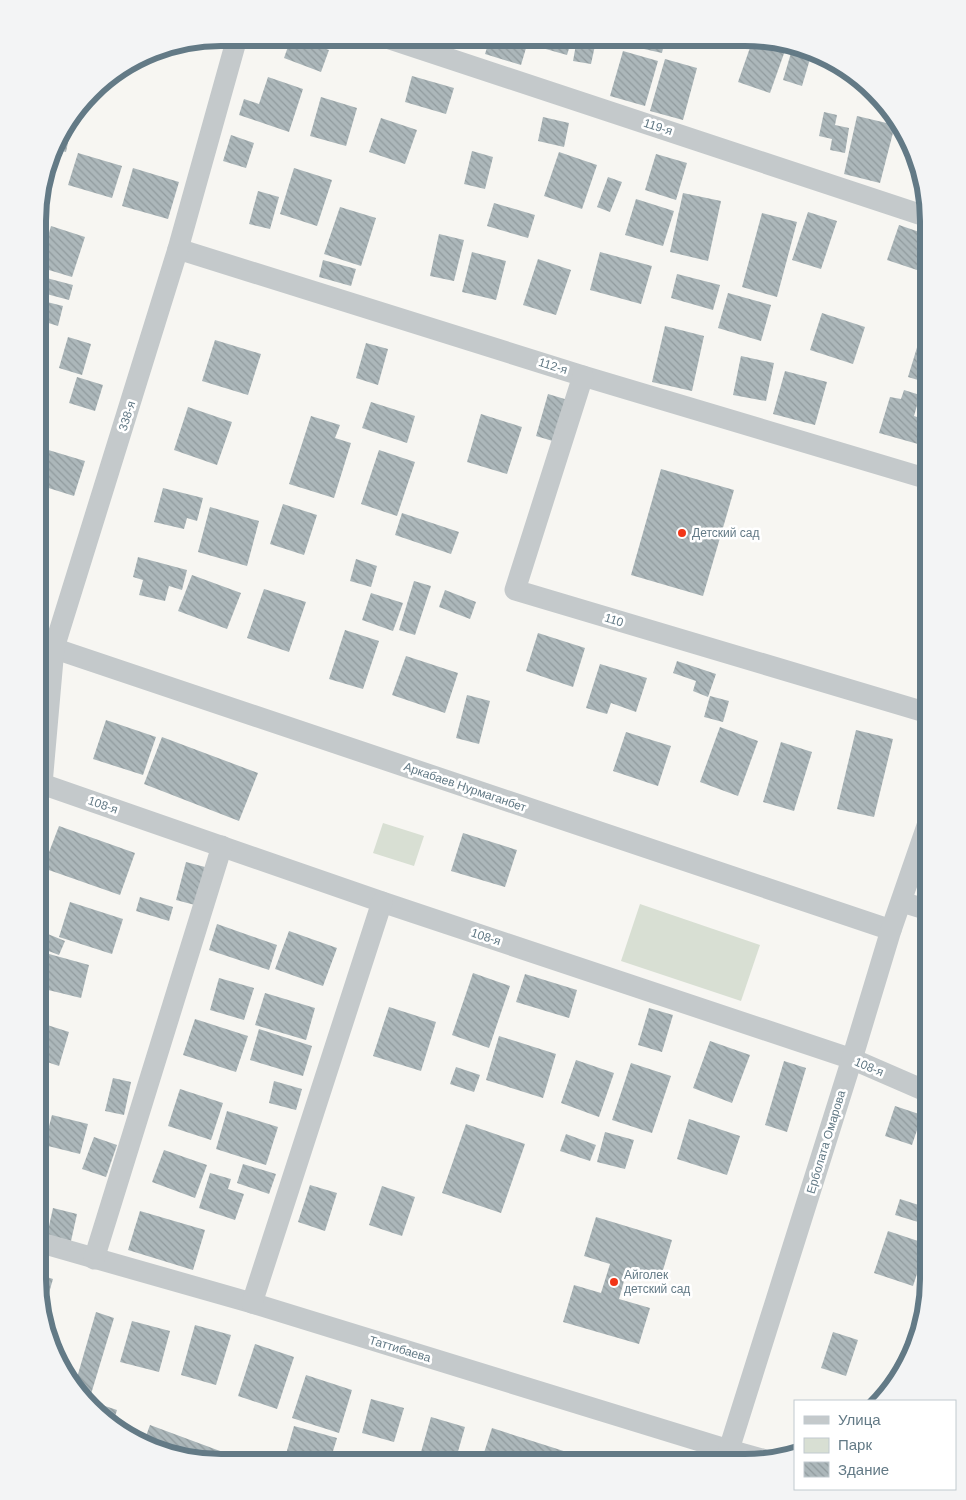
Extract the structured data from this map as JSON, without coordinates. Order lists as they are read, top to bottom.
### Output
{
  "streets": {
    "street": [
      "119-я",
      "112-я",
      "338-я",
      "110",
      "Аркабаев Нурмаганбет",
      "108-я",
      "Ерболата Омарова",
      "Таттибаева"
    ]
  },
  "crossings": [
    ["112-я", "338-я"],
    ["112-я", "110"],
    ["338-я", "Аркабаев Нурмаганбет"],
    ["Аркабаев Нурмаганбет", "Ерболата Омарова"],
    ["108-я", "Ерболата Омарова"]
  ],
  "places": ["Детский сад", "Айголек детский сад"],
  "legend": ["Улица", "Парк", "Здание"]
}
